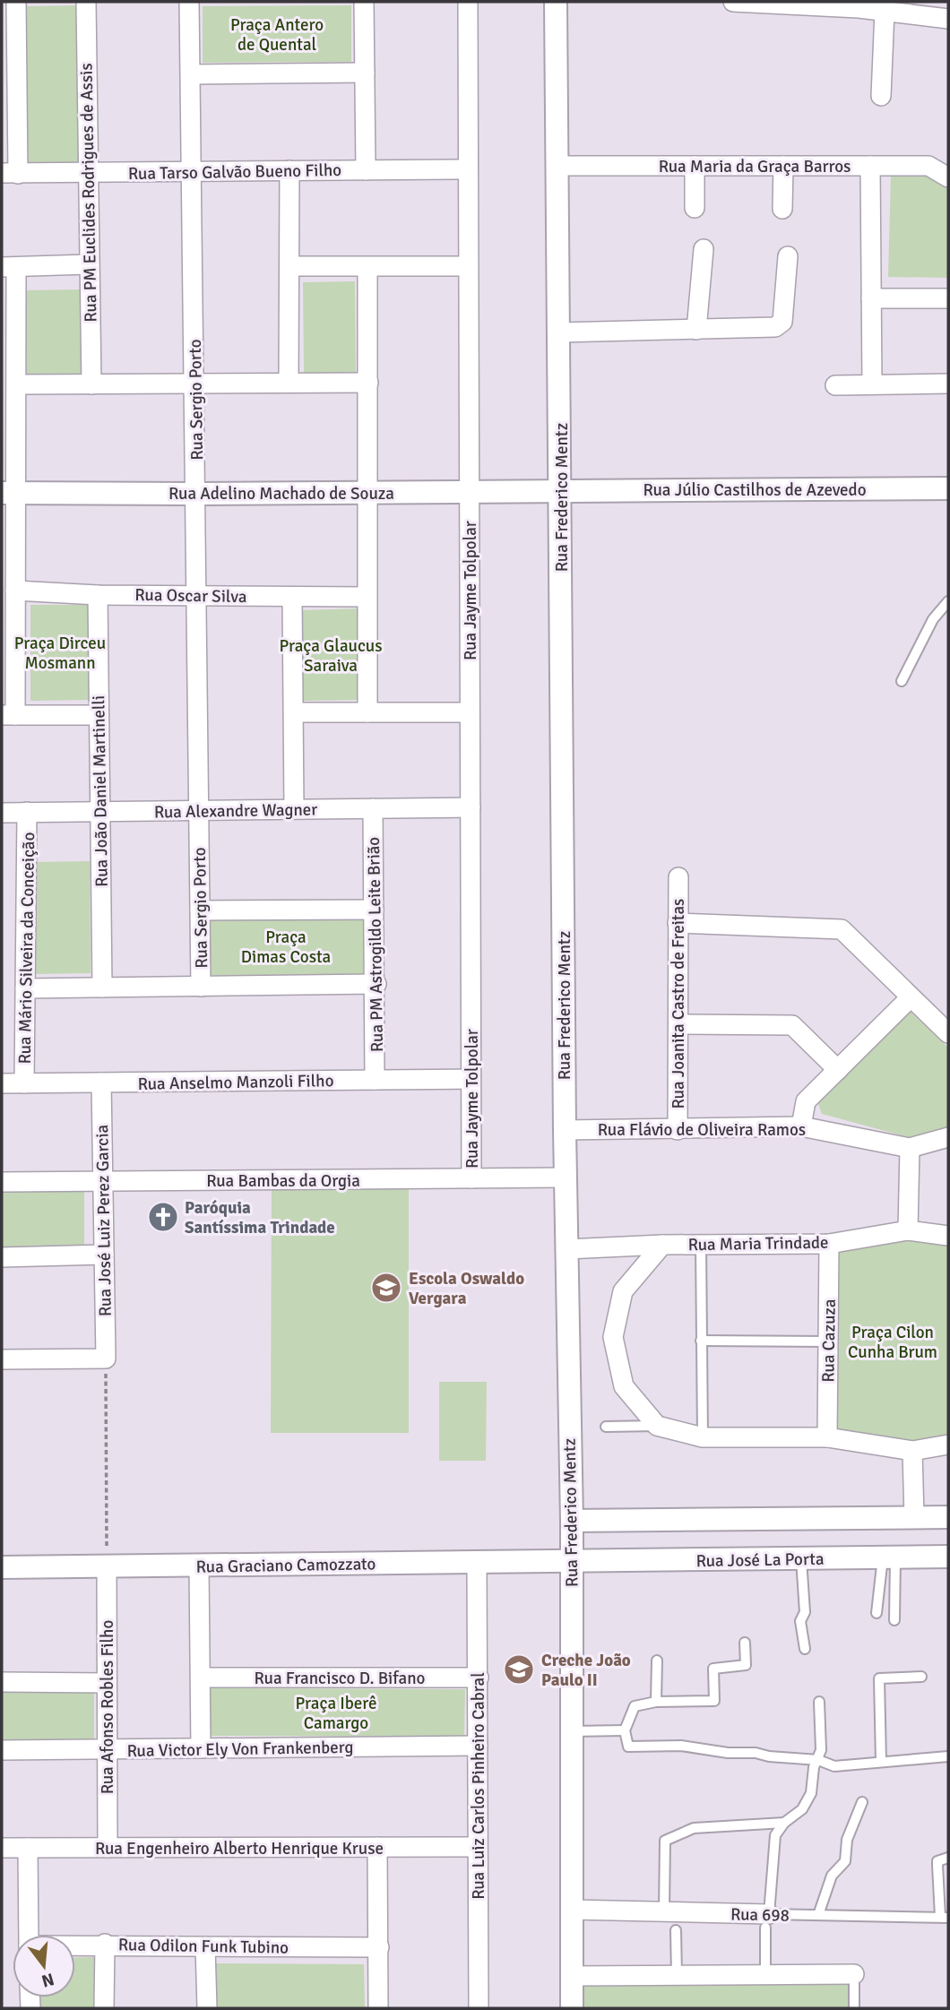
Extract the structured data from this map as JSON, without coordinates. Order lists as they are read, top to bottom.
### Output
{
  "streets": {
    "street": [
      "Rua Maria da Graça Barros",
      "Rua Tarso Galvão Bueno Filho",
      "Rua PM Euclides Rodrigues de Assis",
      "Rua Sergio Porto",
      "Rua Júlio Castilhos de Azevedo",
      "Rua Adelino Machado de Souza",
      "Rua Frederico Mentz",
      "Rua Jayme Tolpolar",
      "Rua Oscar Silva",
      "Rua João Daniel Martinelli",
      "Rua Alexandre Wagner",
      "Rua PM Astrogildo Leite Brião",
      "Rua Mário Silveira da Conceição",
      "Rua Joanita Castro de Freitas",
      "Rua Anselmo Manzoli Filho",
      "Rua Flávio de Oliveira Ramos",
      "Rua Bambas da Orgia",
      "Rua José Luiz Perez Garcia",
      "Rua Maria Trindade",
      "Rua Cazuza",
      "Rua José La Porta",
      "Rua Graciano Camozzato",
      "Rua Francisco D. Bifano",
      "Rua Afonso Robles Filho",
      "Rua Victor Ely Von Frankenberg",
      "Rua Luiz Carlos Pinheiro Cabral",
      "Rua Engenheiro Alberto Henrique Kruse",
      "Rua 698",
      "Rua Odilon Funk Tubino"
    ]
  },
  "crossings": [
    ["Rua Maria da Graça Barros", "Rua Frederico Mentz"],
    ["Rua Tarso Galvão Bueno Filho", "Rua PM Euclides Rodrigues de Assis"],
    ["Rua Tarso Galvão Bueno Filho", "Rua Sergio Porto"],
    ["Rua Tarso Galvão Bueno Filho", "Rua Jayme Tolpolar"],
    ["Rua Sergio Porto", "Rua Adelino Machado de Souza"],
    ["Rua Sergio Porto", "Rua Oscar Silva"],
    ["Rua Sergio Porto", "Rua Alexandre Wagner"],
    ["Rua Júlio Castilhos de Azevedo", "Rua Adelino Machado de Souza"],
    ["Rua Júlio Castilhos de Azevedo", "Rua Frederico Mentz"],
    ["Rua Adelino Machado de Souza", "Rua Frederico Mentz"],
    ["Rua Adelino Machado de Souza", "Rua Jayme Tolpolar"],
    ["Rua Frederico Mentz", "Rua Flávio de Oliveira Ramos"],
    ["Rua Frederico Mentz", "Rua Bambas da Orgia"],
    ["Rua Frederico Mentz", "Rua Maria Trindade"],
    ["Rua Frederico Mentz", "Rua José La Porta"],
    ["Rua Frederico Mentz", "Rua Graciano Camozzato"],
    ["Rua Frederico Mentz", "Rua 698"],
    ["Rua Jayme Tolpolar", "Rua Alexandre Wagner"],
    ["Rua Jayme Tolpolar", "Rua Anselmo Manzoli Filho"],
    ["Rua Jayme Tolpolar", "Rua Bambas da Orgia"],
    ["Rua Oscar Silva", "Rua João Daniel Martinelli"],
    ["Rua João Daniel Martinelli", "Rua Alexandre Wagner"],
    ["Rua Alexandre Wagner", "Rua PM Astrogildo Leite Brião"],
    ["Rua Alexandre Wagner", "Rua Mário Silveira da Conceição"],
    ["Rua PM Astrogildo Leite Brião", "Rua Anselmo Manzoli Filho"],
    ["Rua Mário Silveira da Conceição", "Rua Anselmo Manzoli Filho"],
    ["Rua Joanita Castro de Freitas", "Rua Flávio de Oliveira Ramos"],
    ["Rua Anselmo Manzoli Filho", "Rua José Luiz Perez Garcia"],
    ["Rua Bambas da Orgia", "Rua José Luiz Perez Garcia"],
    ["Rua Maria Trindade", "Rua Cazuza"],
    ["Rua José La Porta", "Rua Graciano Camozzato"],
    ["Rua Graciano Camozzato", "Rua Afonso Robles Filho"],
    ["Rua Graciano Camozzato", "Rua Luiz Carlos Pinheiro Cabral"],
    ["Rua Francisco D. Bifano", "Rua Luiz Carlos Pinheiro Cabral"],
    ["Rua Afonso Robles Filho", "Rua Victor Ely Von Frankenberg"],
    ["Rua Afonso Robles Filho", "Rua Engenheiro Alberto Henrique Kruse"],
    ["Rua Victor Ely Von Frankenberg", "Rua Luiz Carlos Pinheiro Cabral"],
    ["Rua Luiz Carlos Pinheiro Cabral", "Rua Engenheiro Alberto Henrique Kruse"]
  ],
  "parks": [
    "Praça Antero de Quental",
    "Praça Dirceu Mosmann",
    "Praça Glaucus Saraiva",
    "Praça Dimas Costa",
    "Praça Cilon Cunha Brum",
    "Praça Iberê Camargo"
  ],
  "places": {
    "church": ["Paróquia Santíssima Trindade"],
    "school or university": ["Escola Oswaldo Vergara", "Creche João Paulo II"]
  },
  "north": "bottom"
}
